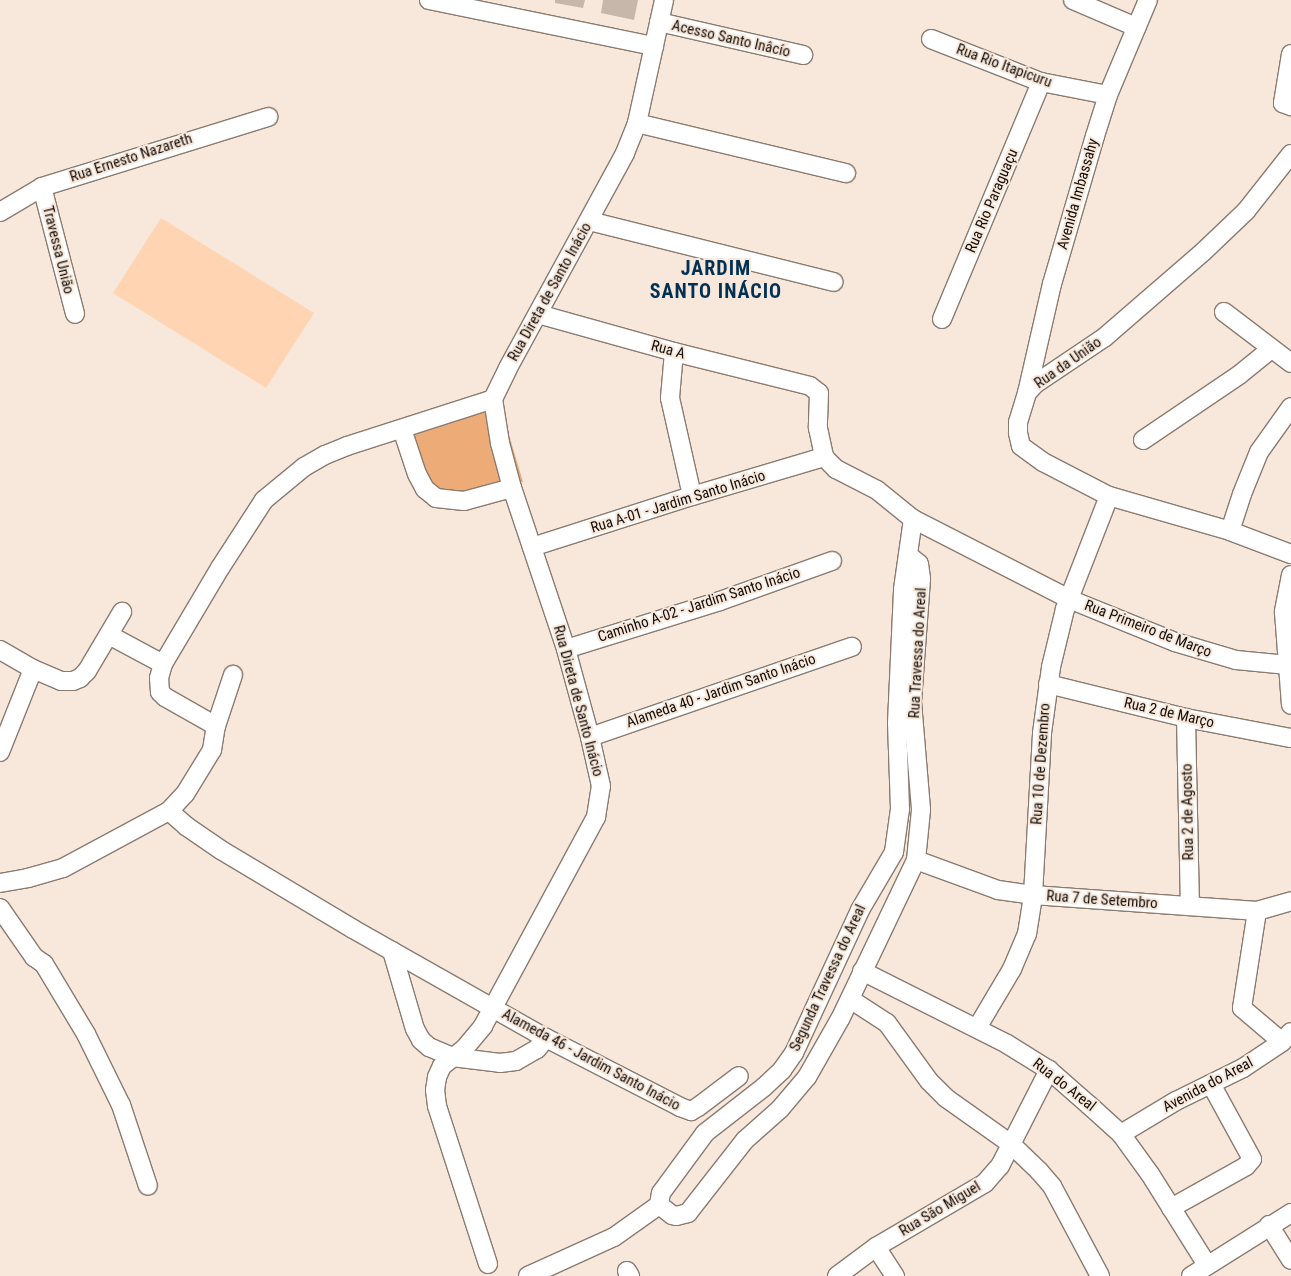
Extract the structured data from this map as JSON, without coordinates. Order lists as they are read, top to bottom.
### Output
{
  "streets": {
    "street": [
      "Acesso Santo Inâcío",
      "Rua Rio Itapicuru",
      "Rua Ernesto Nazareth",
      "Avenida Imbassahy",
      "Rua Rio Paraguaçu",
      "Travessa União",
      "Rua Direta de Santo Inácio",
      "Rua A",
      "Rua da União",
      "Rua A-01 - Jardim Santo Inácio",
      "Caminho A-02 - Jardim Santo Inácio",
      "Rua Primeiro de Março",
      "Rua Travessa do Areal",
      "Alameda 40 - Jardim Santo Inácio",
      "Rua 2 de Março",
      "Rua 10 de Dezembro",
      "Rua 2 de Agosto",
      "Rua 7 de Setembro",
      "Segunda Travessa do Areal",
      "Alameda 46 - Jardim Santo Inácio",
      "Rua do Areal",
      "Avenida do Areal",
      "Rua São Miguel"
    ]
  },
  "crossings": [
    ["Acesso Santo Inâcío", "Rua Direta de Santo Inácio"],
    ["Rua Rio Itapicuru", "Avenida Imbassahy"],
    ["Rua Rio Itapicuru", "Rua Rio Paraguaçu"],
    ["Rua Ernesto Nazareth", "Travessa União"],
    ["Avenida Imbassahy", "Rua da União"],
    ["Rua Direta de Santo Inácio", "Rua A"],
    ["Rua Direta de Santo Inácio", "Rua A-01 - Jardim Santo Inácio"],
    ["Rua Direta de Santo Inácio", "Caminho A-02 - Jardim Santo Inácio"],
    ["Rua Direta de Santo Inácio", "Alameda 40 - Jardim Santo Inácio"],
    ["Rua Direta de Santo Inácio", "Alameda 46 - Jardim Santo Inácio"],
    ["Rua A", "Rua A-01 - Jardim Santo Inácio"],
    ["Rua A", "Rua Primeiro de Março"],
    ["Rua da União", "Rua 10 de Dezembro"],
    ["Rua A-01 - Jardim Santo Inácio", "Rua Primeiro de Março"],
    ["Rua Primeiro de Março", "Rua 10 de Dezembro"],
    ["Rua Primeiro de Março", "Segunda Travessa do Areal"],
    ["Rua Travessa do Areal", "Rua 7 de Setembro"],
    ["Rua Travessa do Areal", "Segunda Travessa do Areal"],
    ["Rua 2 de Março", "Rua 10 de Dezembro"],
    ["Rua 2 de Março", "Rua 2 de Agosto"],
    ["Rua 10 de Dezembro", "Rua 7 de Setembro"],
    ["Rua 10 de Dezembro", "Rua do Areal"],
    ["Rua 2 de Agosto", "Rua 7 de Setembro"],
    ["Rua 7 de Setembro", "Segunda Travessa do Areal"],
    ["Segunda Travessa do Areal", "Rua do Areal"],
    ["Rua do Areal", "Avenida do Areal"],
    ["Rua do Areal", "Rua São Miguel"]
  ],
  "districts": ["JARDIM SANTO INÁCIO"]
}
